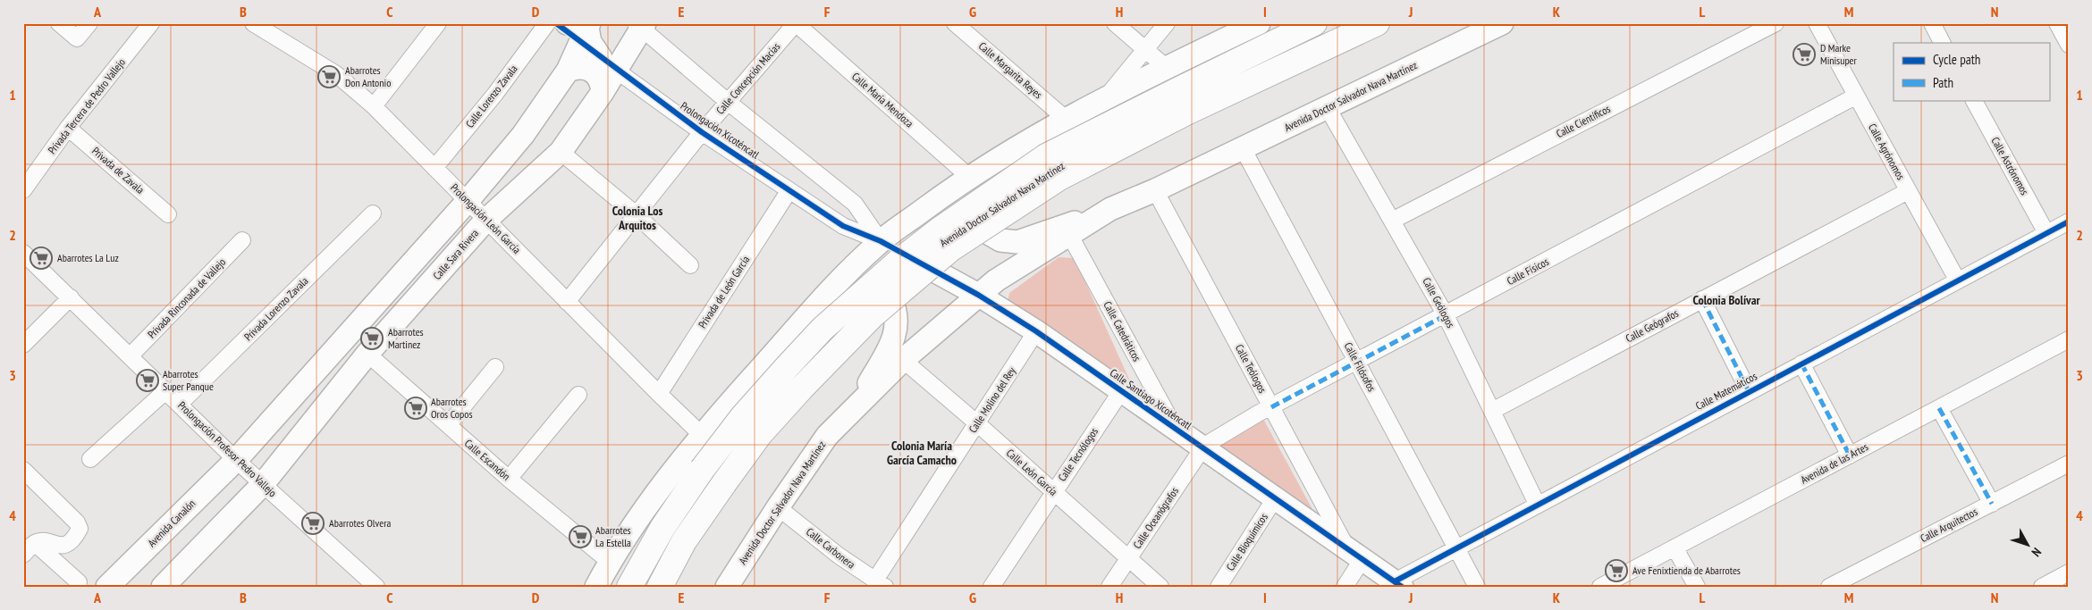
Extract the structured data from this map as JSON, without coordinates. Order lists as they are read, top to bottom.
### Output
{
  "streets": {
    "highway": ["Avenida Doctor Salvador Nava Martínez"],
    "main road": ["Calle Sara Rivera", "Calle Santiago Xicoténcatl", "Avenida Canalón"],
    "street": [
      "Calle Margarita Reyes",
      "Calle Concepción Macías",
      "Calle Lorenzo Zavala",
      "Calle María Mendoza",
      "Privada Tercera de Pedro Vallejo",
      "Calle Científicos",
      "Prolongación Xicoténcatl",
      "Calle Agrónomos",
      "Calle Astrónomos",
      "Privada de Zavala",
      "Prolongación León García",
      "Calle Físicos",
      "Privada de León García",
      "Privada Rinconada de Vallejo",
      "Calle Geólogos",
      "Privada Lorenzo Zavala",
      "Calle Geógrafos",
      "Calle Catedráticos",
      "Calle Filósofos",
      "Calle Teólogos",
      "Calle Matemáticos",
      "Calle Molino del Rey",
      "Prolongación Profesor Pedro Vallejo",
      "Calle Tecnólogos",
      "Calle Escandón",
      "Avenida de las Artes",
      "Calle León García",
      "Calle Oceanógrafos",
      "Calle Arquitectos",
      "Calle Bioquímicos",
      "Calle Carbonera"
    ]
  },
  "crossings": [
    ["Calle Concepción Macías", "Calle María Mendoza"],
    ["Calle Concepción Macías", "Prolongación Xicoténcatl"],
    ["Calle Concepción Macías", "Prolongación León García"],
    ["Calle Lorenzo Zavala", "Prolongación León García"],
    ["Avenida Doctor Salvador Nava Martínez", "Calle Geólogos"],
    ["Avenida Doctor Salvador Nava Martínez", "Calle Catedráticos"],
    ["Avenida Doctor Salvador Nava Martínez", "Calle Filósofos"],
    ["Avenida Doctor Salvador Nava Martínez", "Calle Teólogos"],
    ["Avenida Doctor Salvador Nava Martínez", "Calle Santiago Xicoténcatl"],
    ["Avenida Doctor Salvador Nava Martínez", "Calle León García"],
    ["Avenida Doctor Salvador Nava Martínez", "Calle Carbonera"],
    ["Privada Tercera de Pedro Vallejo", "Privada de Zavala"],
    ["Calle Científicos", "Calle Geólogos"],
    ["Prolongación Xicoténcatl", "Calle Sara Rivera"],
    ["Prolongación Xicoténcatl", "Privada de León García"],
    ["Prolongación Xicoténcatl", "Calle Santiago Xicoténcatl"],
    ["Calle Agrónomos", "Calle Físicos"],
    ["Calle Agrónomos", "Calle Geógrafos"],
    ["Calle Agrónomos", "Calle Matemáticos"],
    ["Calle Astrónomos", "Calle Matemáticos"],
    ["Prolongación León García", "Calle Sara Rivera"],
    ["Prolongación León García", "Privada de León García"],
    ["Calle Sara Rivera", "Prolongación Profesor Pedro Vallejo"],
    ["Calle Sara Rivera", "Calle Escandón"],
    ["Calle Físicos", "Calle Geólogos"],
    ["Calle Físicos", "Calle Filósofos"],
    ["Calle Físicos", "Calle Teólogos"],
    ["Calle Físicos", "Calle Santiago Xicoténcatl"],
    ["Calle Físicos", "Calle Oceanógrafos"],
    ["Privada Rinconada de Vallejo", "Prolongación Profesor Pedro Vallejo"],
    ["Calle Geólogos", "Calle Geógrafos"],
    ["Calle Geólogos", "Calle Matemáticos"],
    ["Privada Lorenzo Zavala", "Prolongación Profesor Pedro Vallejo"],
    ["Calle Catedráticos", "Calle Santiago Xicoténcatl"],
    ["Calle Filósofos", "Calle Matemáticos"],
    ["Calle Teólogos", "Calle Santiago Xicoténcatl"],
    ["Calle Matemáticos", "Calle Santiago Xicoténcatl"],
    ["Calle Santiago Xicoténcatl", "Calle Molino del Rey"],
    ["Calle Santiago Xicoténcatl", "Calle Tecnólogos"],
    ["Calle Santiago Xicoténcatl", "Calle Oceanógrafos"],
    ["Calle Santiago Xicoténcatl", "Calle Bioquímicos"],
    ["Calle Molino del Rey", "Calle León García"],
    ["Calle Molino del Rey", "Calle Carbonera"],
    ["Prolongación Profesor Pedro Vallejo", "Avenida Canalón"],
    ["Calle Tecnólogos", "Calle León García"],
    ["Calle León García", "Calle Oceanógrafos"]
  ],
  "districts": ["Colonia Los Arquitos", "Colonia Bolívar", "Colonia María García Camacho"],
  "places": {
    "supermarket": [
      "D Marke Minisuper",
      "Abarrotes Don Antonio",
      "Abarrotes La Luz",
      "Abarrotes Martinez",
      "Abarrotes Super Panque",
      "Abarrotes Oros Copos",
      "Abarrotes Olvera",
      "Abarrotes La Estella",
      "Ave Fenixtienda de Abarrotes"
    ]
  },
  "legend": ["Cycle path", "Path"],
  "north": "bottom right",
  "grid": {
    "columns": [
      "A",
      "B",
      "C",
      "D",
      "E",
      "F",
      "G",
      "H",
      "I",
      "J",
      "K",
      "L",
      "M",
      "N"
    ],
    "rows": [
      "1",
      "2",
      "3",
      "4"
    ]
  }
}
